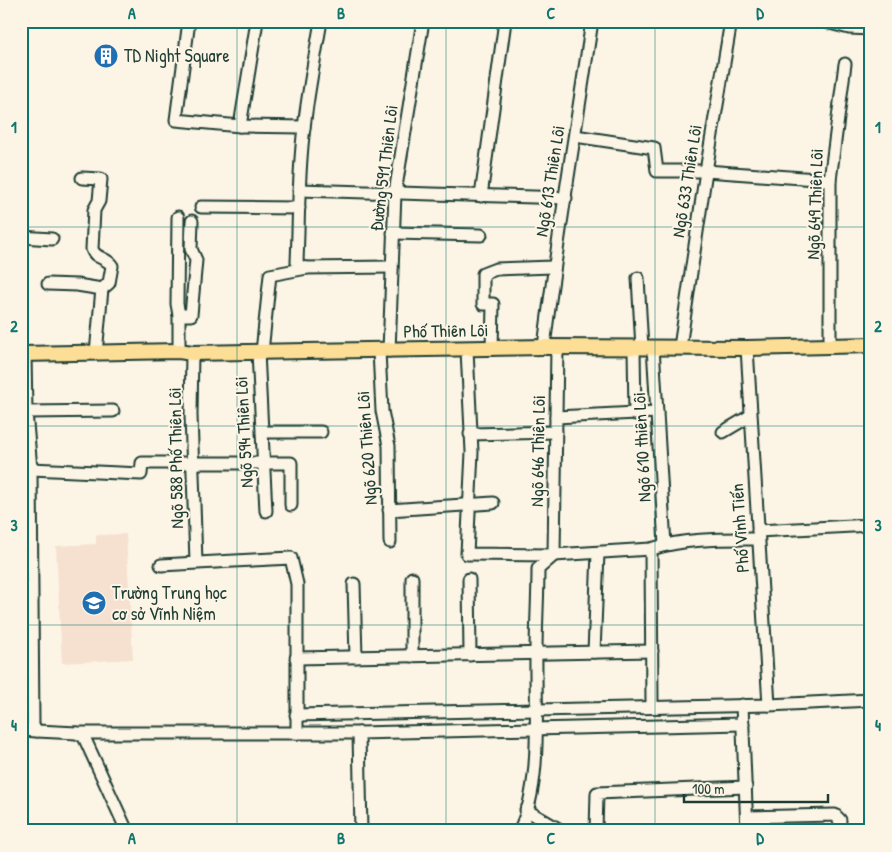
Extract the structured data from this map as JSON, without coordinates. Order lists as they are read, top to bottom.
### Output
{
  "streets": {
    "main road": ["Phố Thiên Lôi"],
    "street": [
      "Đường 591 Thiên Lôi",
      "Ngõ 613 Thiên Lôi",
      "Ngõ 633 Thiên Lôi",
      "Ngõ 649 Thiên Lôi",
      "Ngõ 594 Thiên Lôi",
      "Ngõ 610 thiên Lôi",
      "Ngõ 620 Thiên Lôi",
      "Ngõ 646 Thiên Lôi",
      "Ngõ 588 Phố Thiên Lôi",
      "Phố Vĩnh Tiến"
    ]
  },
  "crossings": [
    ["Đường 591 Thiên Lôi", "Phố Thiên Lôi"],
    ["Đường 591 Thiên Lôi", "Ngõ 620 Thiên Lôi"],
    ["Ngõ 613 Thiên Lôi", "Phố Thiên Lôi"],
    ["Ngõ 613 Thiên Lôi", "Ngõ 646 Thiên Lôi"],
    ["Ngõ 633 Thiên Lôi", "Phố Thiên Lôi"],
    ["Ngõ 649 Thiên Lôi", "Phố Thiên Lôi"],
    ["Phố Thiên Lôi", "Ngõ 594 Thiên Lôi"],
    ["Phố Thiên Lôi", "Ngõ 610 thiên Lôi"],
    ["Phố Thiên Lôi", "Ngõ 620 Thiên Lôi"],
    ["Phố Thiên Lôi", "Ngõ 646 Thiên Lôi"],
    ["Phố Thiên Lôi", "Ngõ 588 Phố Thiên Lôi"],
    ["Phố Thiên Lôi", "Phố Vĩnh Tiến"]
  ],
  "places": {
    "building": ["TD Night Square"],
    "school or university": ["Trường Trung học cơ sở Vĩnh Niệm"]
  },
  "scale_bar": "100 m",
  "grid": {
    "columns": [
      "A",
      "B",
      "C",
      "D"
    ],
    "rows": [
      "1",
      "2",
      "3",
      "4"
    ]
  }
}
